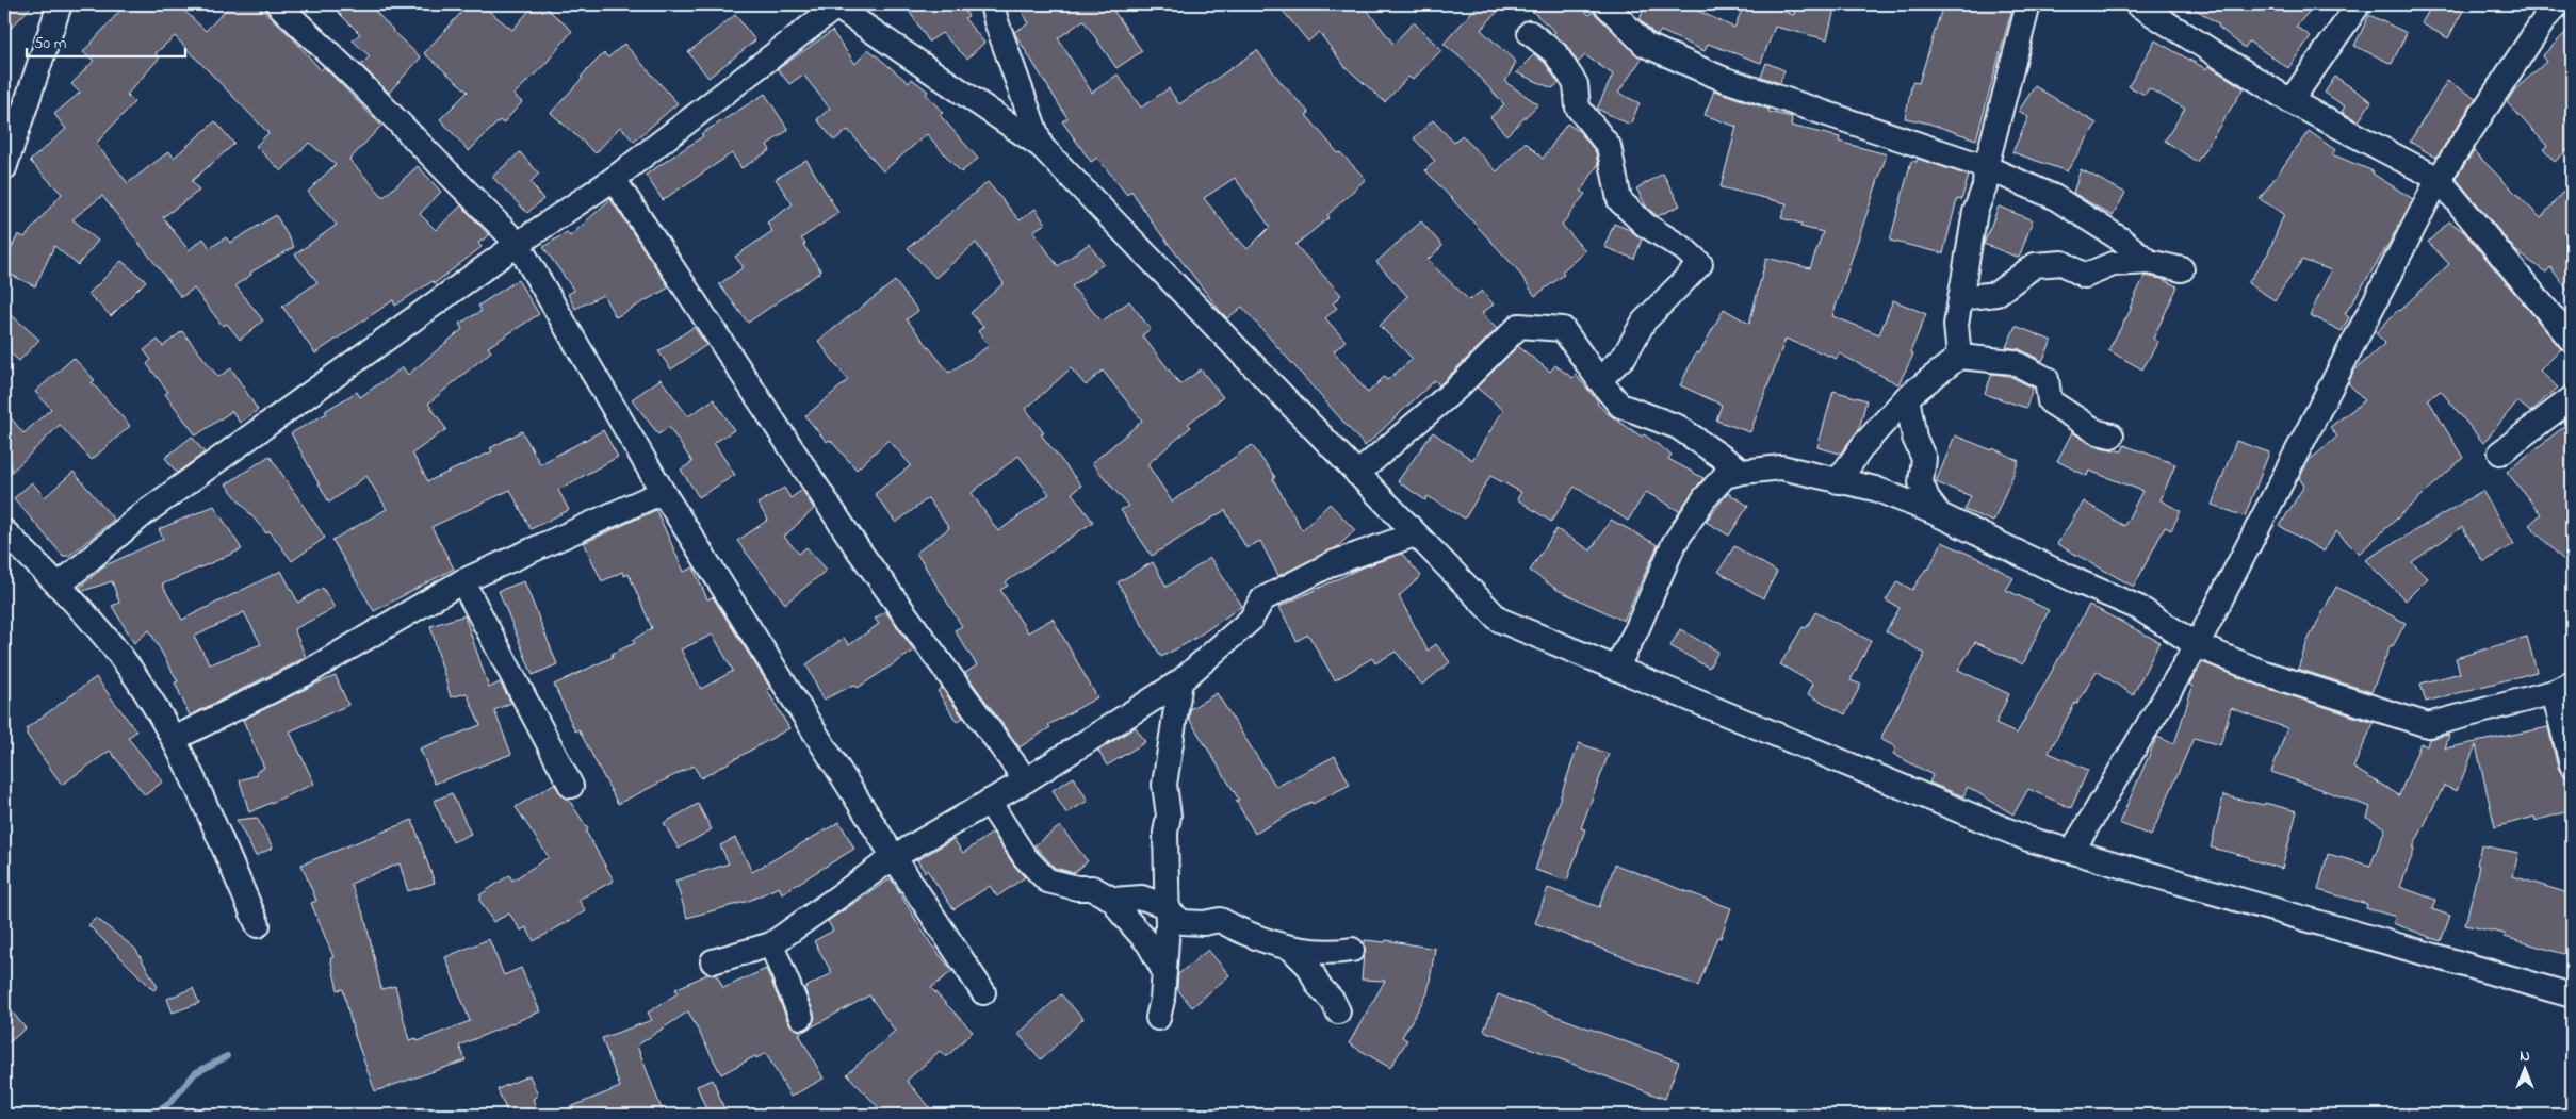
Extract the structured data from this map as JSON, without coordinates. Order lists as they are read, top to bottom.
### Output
{
  "scale_bar": "50 m",
  "north": "top"
}
